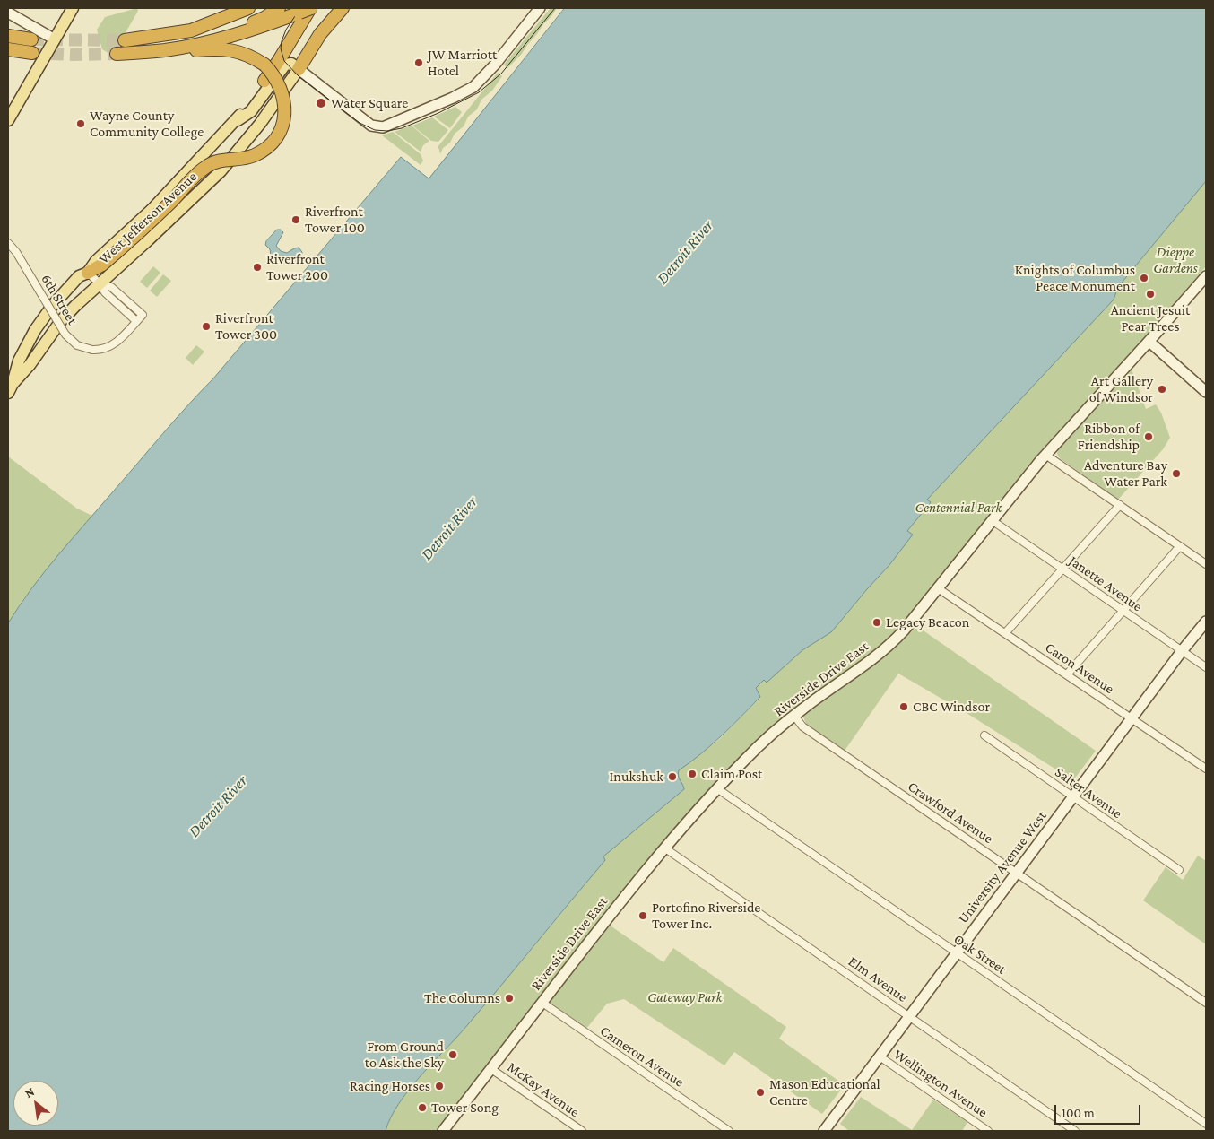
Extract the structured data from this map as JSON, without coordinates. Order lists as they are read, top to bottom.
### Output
{
  "streets": {
    "main road": ["West Jefferson Avenue", "Riverside Drive East", "University Avenue West"],
    "street": [
      "6th Street",
      "Janette Avenue",
      "Caron Avenue",
      "Salter Avenue",
      "Crawford Avenue",
      "Oak Street",
      "Elm Avenue",
      "Cameron Avenue",
      "Wellington Avenue",
      "McKay Avenue"
    ]
  },
  "crossings": [
    ["West Jefferson Avenue", "6th Street"],
    ["Janette Avenue", "Riverside Drive East"],
    ["Janette Avenue", "University Avenue West"],
    ["Caron Avenue", "Riverside Drive East"],
    ["Caron Avenue", "University Avenue West"],
    ["Riverside Drive East", "Crawford Avenue"],
    ["Riverside Drive East", "Oak Street"],
    ["Riverside Drive East", "Elm Avenue"],
    ["Riverside Drive East", "Cameron Avenue"],
    ["Riverside Drive East", "McKay Avenue"],
    ["Salter Avenue", "University Avenue West"],
    ["Crawford Avenue", "University Avenue West"],
    ["University Avenue West", "Oak Street"],
    ["University Avenue West", "Elm Avenue"],
    ["University Avenue West", "Wellington Avenue"]
  ],
  "water": ["Detroit River"],
  "parks": ["Dieppe Gardens", "Centennial Park", "Gateway Park"],
  "places": [
    "JW Marriott Hotel",
    "Water Square",
    "Wayne County Community College",
    "Riverfront Tower 100",
    "Riverfront Tower 200",
    "Knights of Columbus Peace Monument",
    "Ancient Jesuit Pear Trees",
    "Riverfront Tower 300",
    "Art Gallery of Windsor",
    "Ribbon of Friendship",
    "Adventure Bay Water Park",
    "Legacy Beacon",
    "CBC Windsor",
    "Claim Post",
    "Inukshuk",
    "Portofino Riverside Tower Inc.",
    "The Columns",
    "From Ground to Ask the Sky",
    "Racing Horses",
    "Mason Educational Centre",
    "Tower Song"
  ],
  "scale_bar": "100 m",
  "north": "top left"
}
